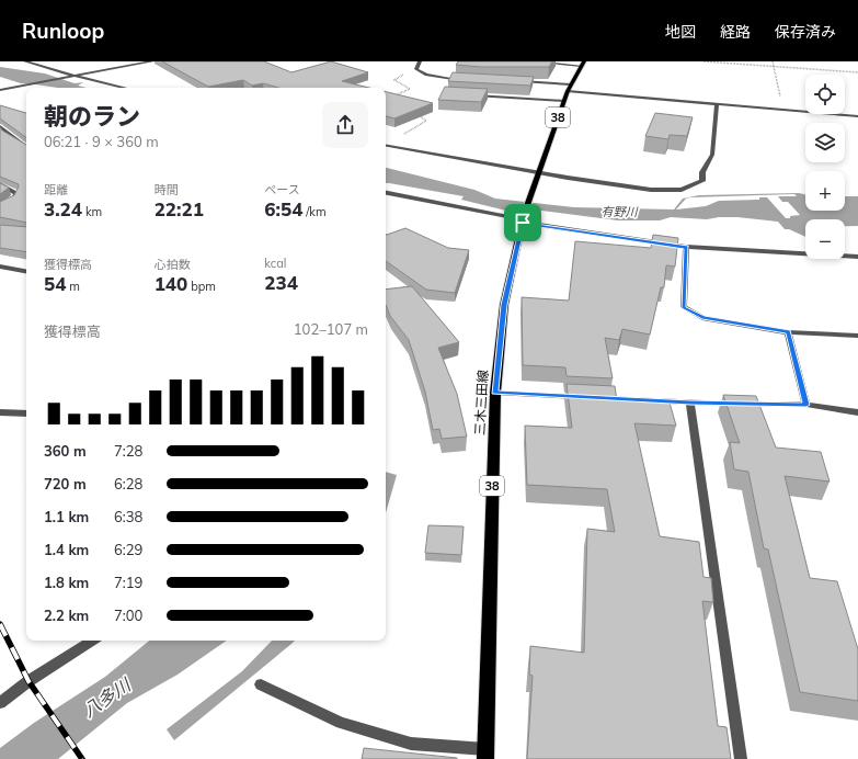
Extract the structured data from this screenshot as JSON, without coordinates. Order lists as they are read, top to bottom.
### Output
{
  "streets": {
    "main road": ["38", "三木三田線"]
  },
  "water": ["有野川", "八多川"],
  "page": {
    "header": "Runloop",
    "nav": ["地図", "経路", "保存済み"],
    "map_buttons": ["+", "−"],
    "heading": ["朝のラン", "06:21 · 9 × 360 m"],
    "stats": [
      ["距離", "3.24 km"],
      ["時間", "22:21"],
      ["ペース", "6:54 /km"],
      ["獲得標高", "54 m"],
      ["心拍数", "140 bpm"],
      ["kcal", "234"]
    ],
    "chart": ["獲得標高", "102–107 m"],
    "list": [
      {
        "name": "360 m",
        "note": "7:28"
      },
      {
        "name": "720 m",
        "note": "6:28"
      },
      {
        "name": "1.1 km",
        "note": "6:38"
      },
      {
        "name": "1.4 km",
        "note": "6:29"
      },
      {
        "name": "1.8 km",
        "note": "7:19"
      },
      {
        "name": "2.2 km",
        "note": "7:00"
      }
    ]
  }
}
